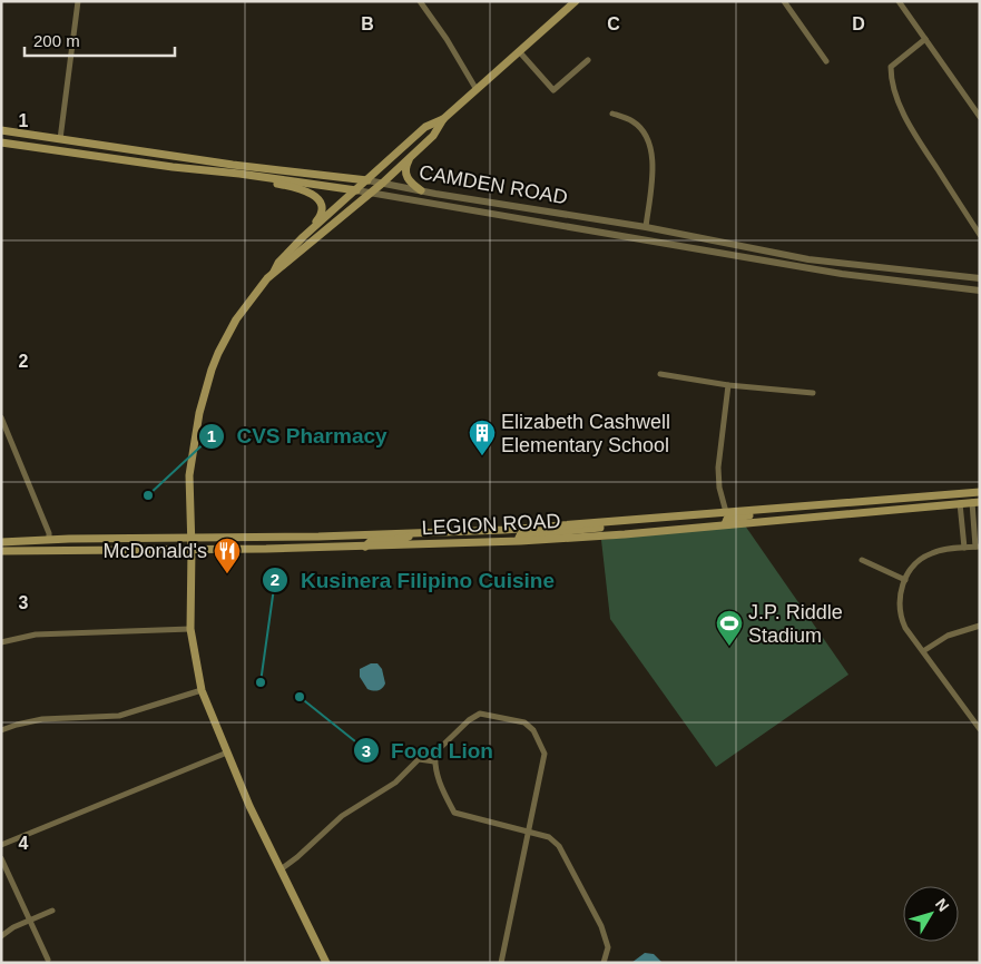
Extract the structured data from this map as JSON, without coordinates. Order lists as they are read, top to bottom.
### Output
{
  "streets": {
    "main road": ["CAMDEN ROAD", "LEGION ROAD"]
  },
  "places": {
    "building": ["Elizabeth Cashwell Elementary School"],
    "other": ["CVS Pharmacy", "Kusinera Filipino Cuisine", "Food Lion"],
    "restaurant": ["McDonald's"],
    "sports": ["J.P. Riddle Stadium"]
  },
  "scale_bar": "200 m",
  "north": "top right",
  "grid": {
    "columns": ["B", "C", "D"],
    "rows": [
      "1",
      "2",
      "3",
      "4"
    ]
  }
}
